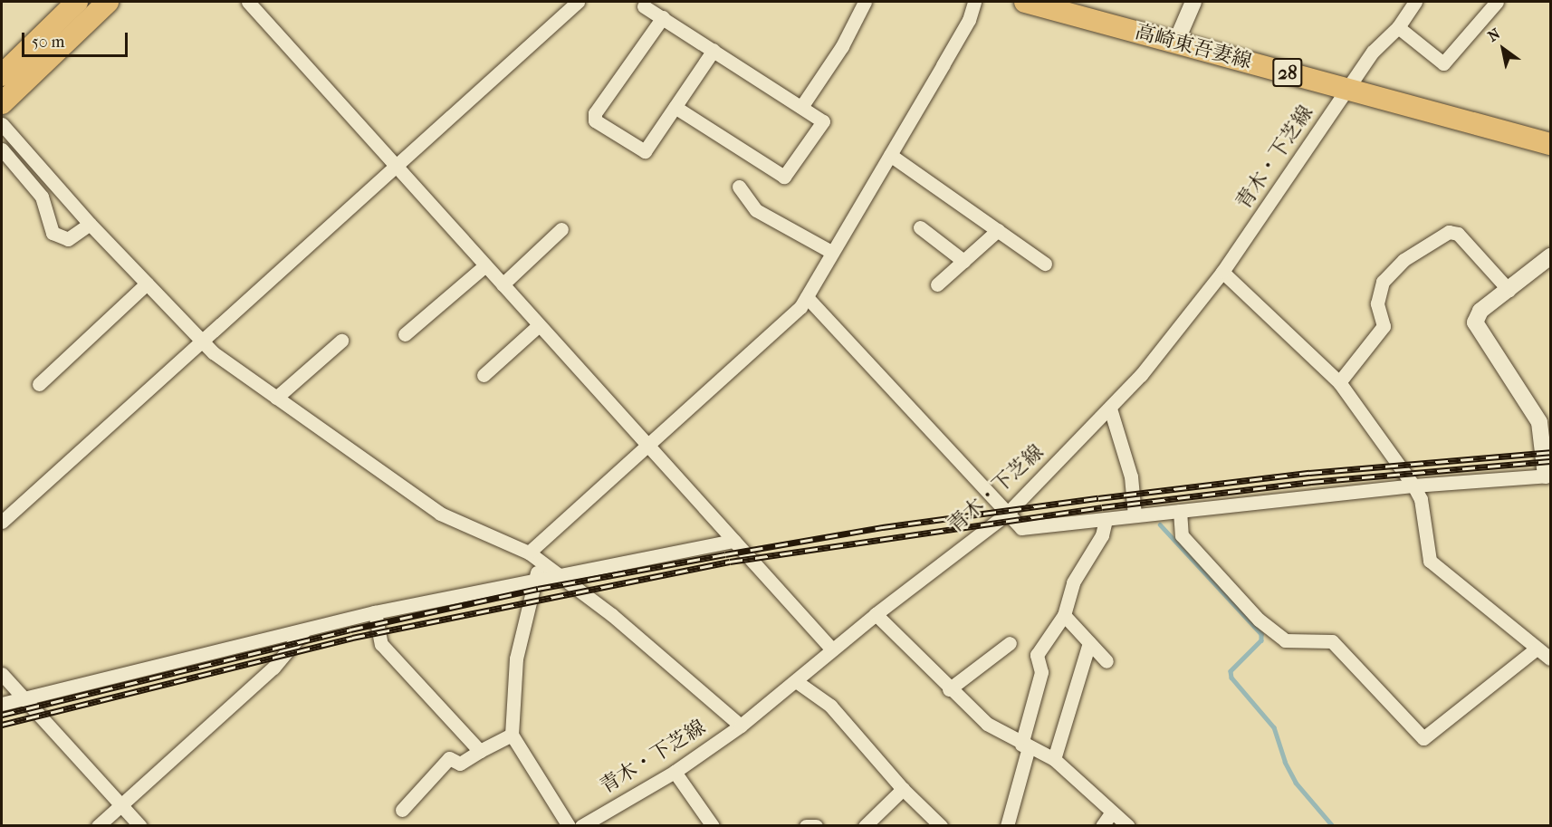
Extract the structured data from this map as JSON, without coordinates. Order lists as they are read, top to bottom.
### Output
{
  "streets": {
    "main road": ["高崎東吾妻線", "28"],
    "street": ["青木・下芝線"]
  },
  "crossings": [
    ["高崎東吾妻線", "青木・下芝線"]
  ],
  "scale_bar": "50 m",
  "north": "top left"
}
